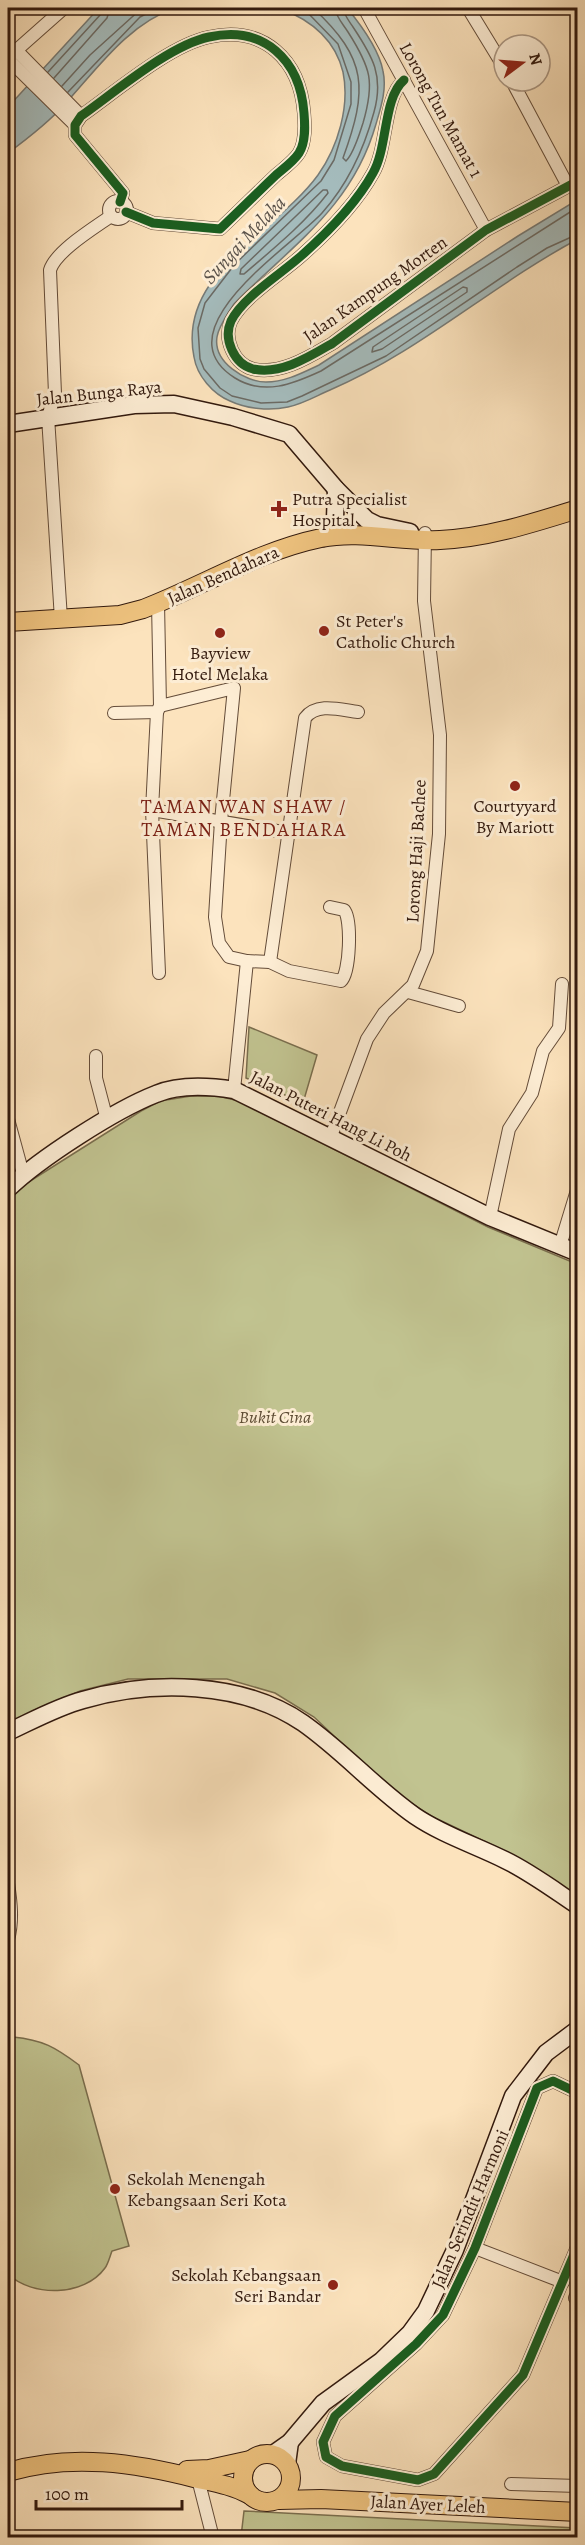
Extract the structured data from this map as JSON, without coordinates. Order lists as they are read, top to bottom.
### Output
{
  "streets": {
    "main road": ["Jalan Bendahara", "Jalan Ayer Leleh"],
    "street": [
      "Lorong Tun Mamat 1",
      "Jalan Kampung Morten",
      "Jalan Bunga Raya",
      "Lorong Haji Bachee",
      "Jalan Puteri Hang Li Poh",
      "Jalan Serindit Harmoni"
    ]
  },
  "crossings": [
    ["Lorong Tun Mamat 1", "Jalan Kampung Morten"],
    ["Jalan Bunga Raya", "Jalan Bendahara"],
    ["Jalan Bunga Raya", "Lorong Haji Bachee"],
    ["Jalan Bendahara", "Lorong Haji Bachee"],
    ["Lorong Haji Bachee", "Jalan Puteri Hang Li Poh"]
  ],
  "districts": ["TAMAN WAN SHAW / TAMAN BENDAHARA"],
  "water": ["Sungai Melaka"],
  "parks": ["Bukit Cina"],
  "places": {
    "health": ["Putra Specialist Hospital"],
    "other": [
      "St Peter's Catholic Church",
      "Bayview Hotel Melaka",
      "Courtyyard By Mariott",
      "Sekolah Menengah Kebangsaan Seri Kota",
      "Sekolah Kebangsaan Seri Bandar"
    ]
  },
  "scale_bar": "100 m",
  "north": "right"
}
